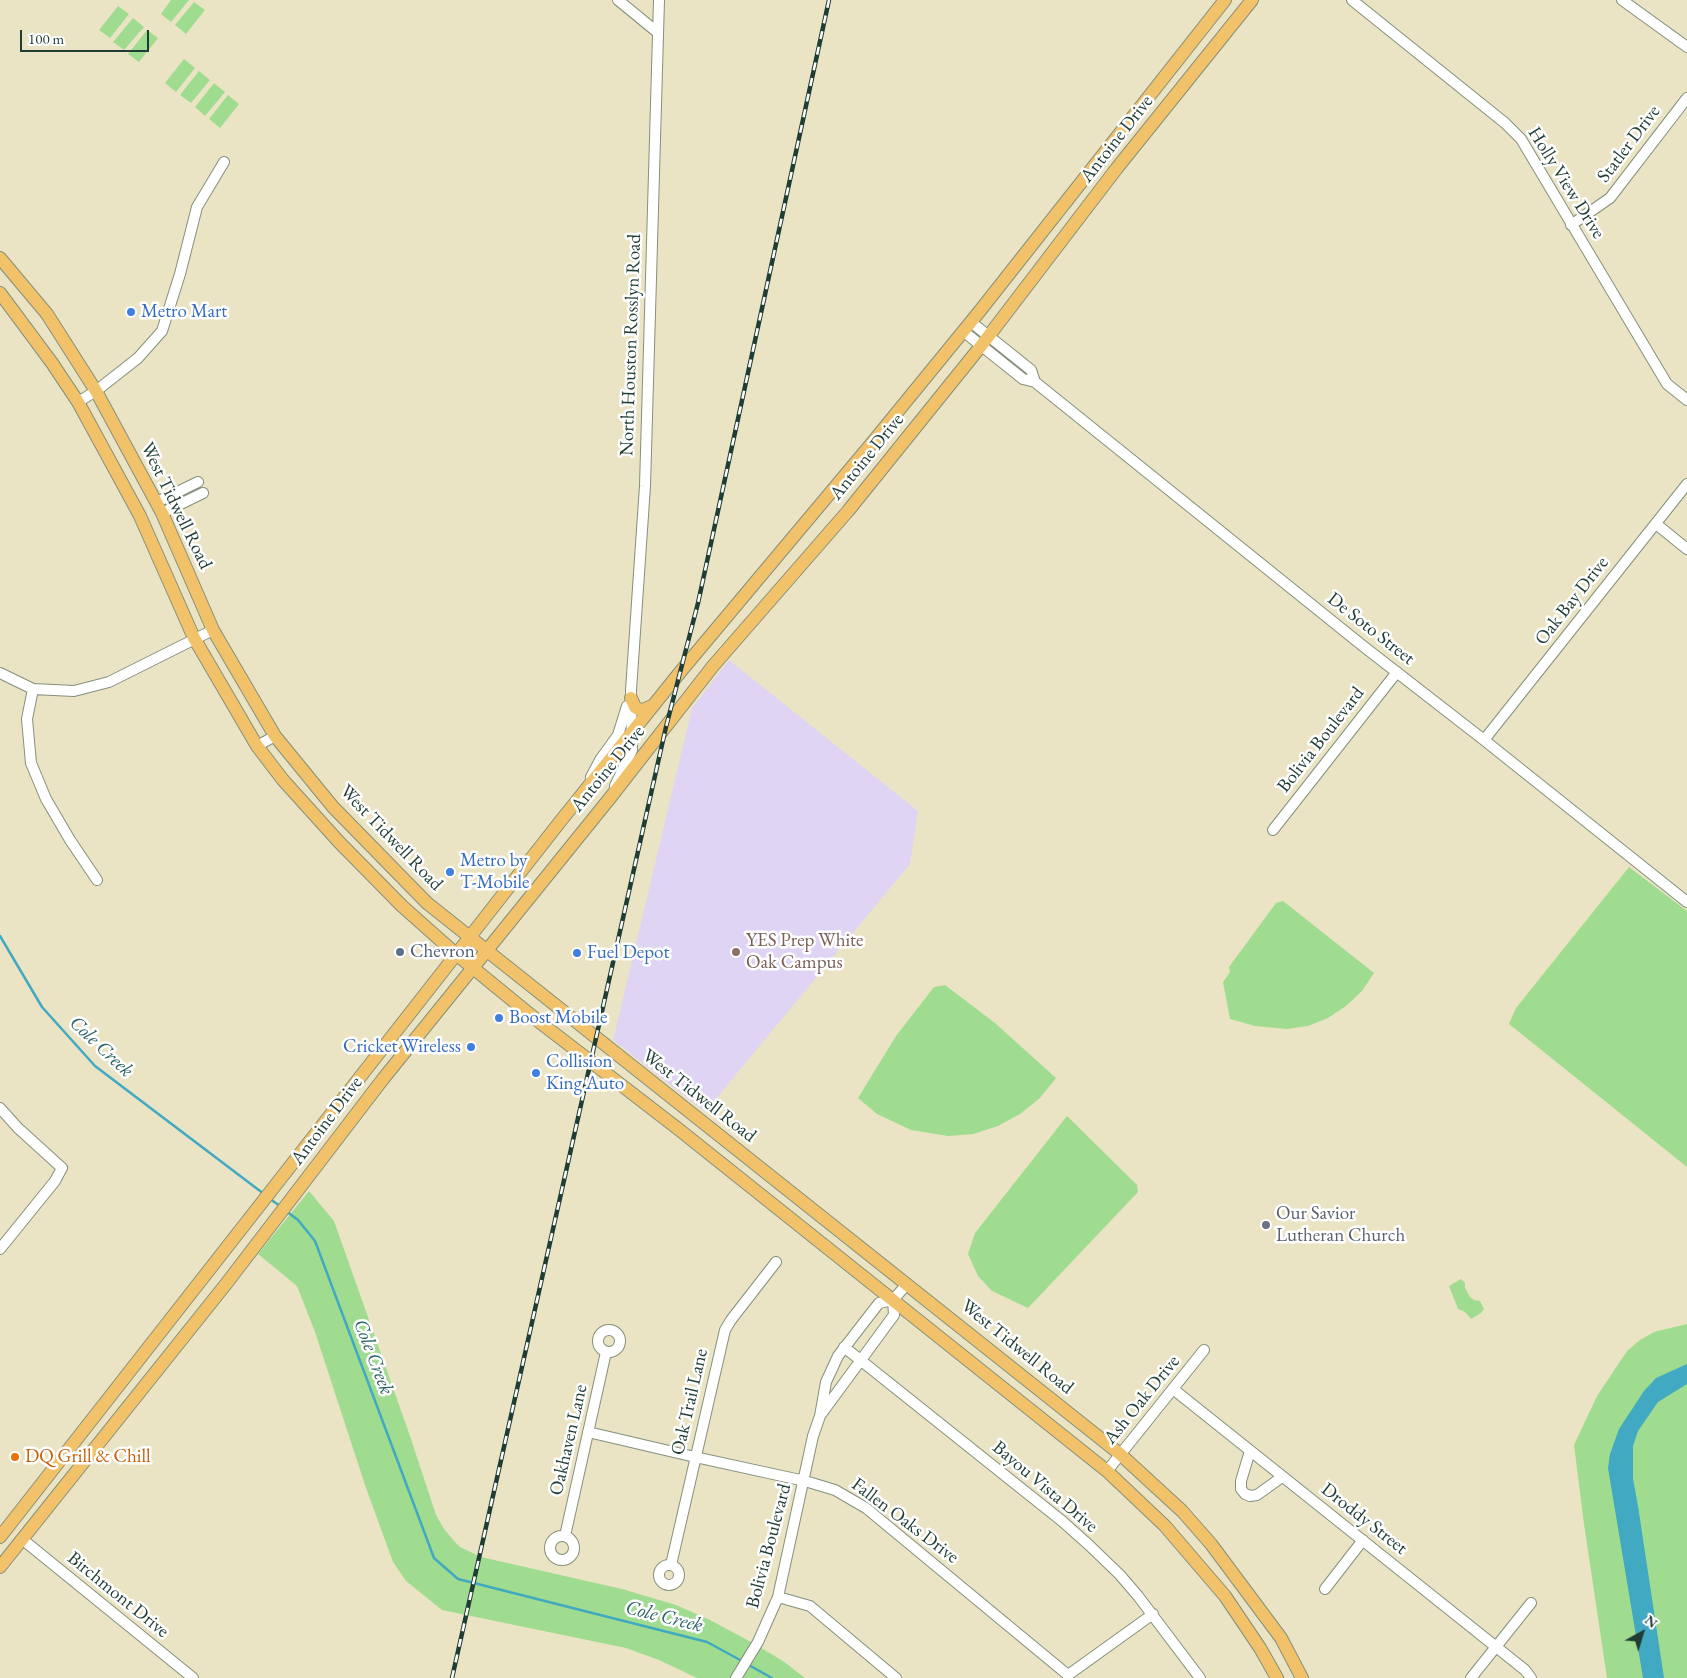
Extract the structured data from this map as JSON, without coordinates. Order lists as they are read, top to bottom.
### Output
{
  "streets": {
    "main road": ["Antoine Drive", "West Tidwell Road"],
    "street": [
      "Statler Drive",
      "Holly View Drive",
      "North Houston Rosslyn Road",
      "Oak Bay Drive",
      "De Soto Street",
      "Bolivia Boulevard",
      "Ash Oak Drive",
      "Oak Trail Lane",
      "Oakhaven Lane",
      "Bayou Vista Drive",
      "Droddy Street",
      "Fallen Oaks Drive",
      "Birchmont Drive"
    ]
  },
  "crossings": [
    ["Antoine Drive", "North Houston Rosslyn Road"],
    ["Antoine Drive", "West Tidwell Road"],
    ["Antoine Drive", "De Soto Street"],
    ["Antoine Drive", "Birchmont Drive"],
    ["Statler Drive", "Holly View Drive"],
    ["West Tidwell Road", "Bolivia Boulevard"],
    ["West Tidwell Road", "Ash Oak Drive"],
    ["Oak Bay Drive", "De Soto Street"],
    ["De Soto Street", "Bolivia Boulevard"],
    ["Bolivia Boulevard", "Bayou Vista Drive"],
    ["Bolivia Boulevard", "Fallen Oaks Drive"],
    ["Ash Oak Drive", "Droddy Street"],
    ["Oak Trail Lane", "Fallen Oaks Drive"],
    ["Oakhaven Lane", "Fallen Oaks Drive"],
    ["Bayou Vista Drive", "Fallen Oaks Drive"]
  ],
  "water": ["Cole Creek"],
  "places": [
    "Metro Mart",
    "Metro by T-Mobile",
    "Chevron",
    "YES Prep White Oak Campus",
    "Fuel Depot",
    "Boost Mobile",
    "Cricket Wireless",
    "Collision King Auto",
    "Our Savior Lutheran Church",
    "DQ Grill & Chill"
  ],
  "scale_bar": "100 m",
  "north": "top right"
}
